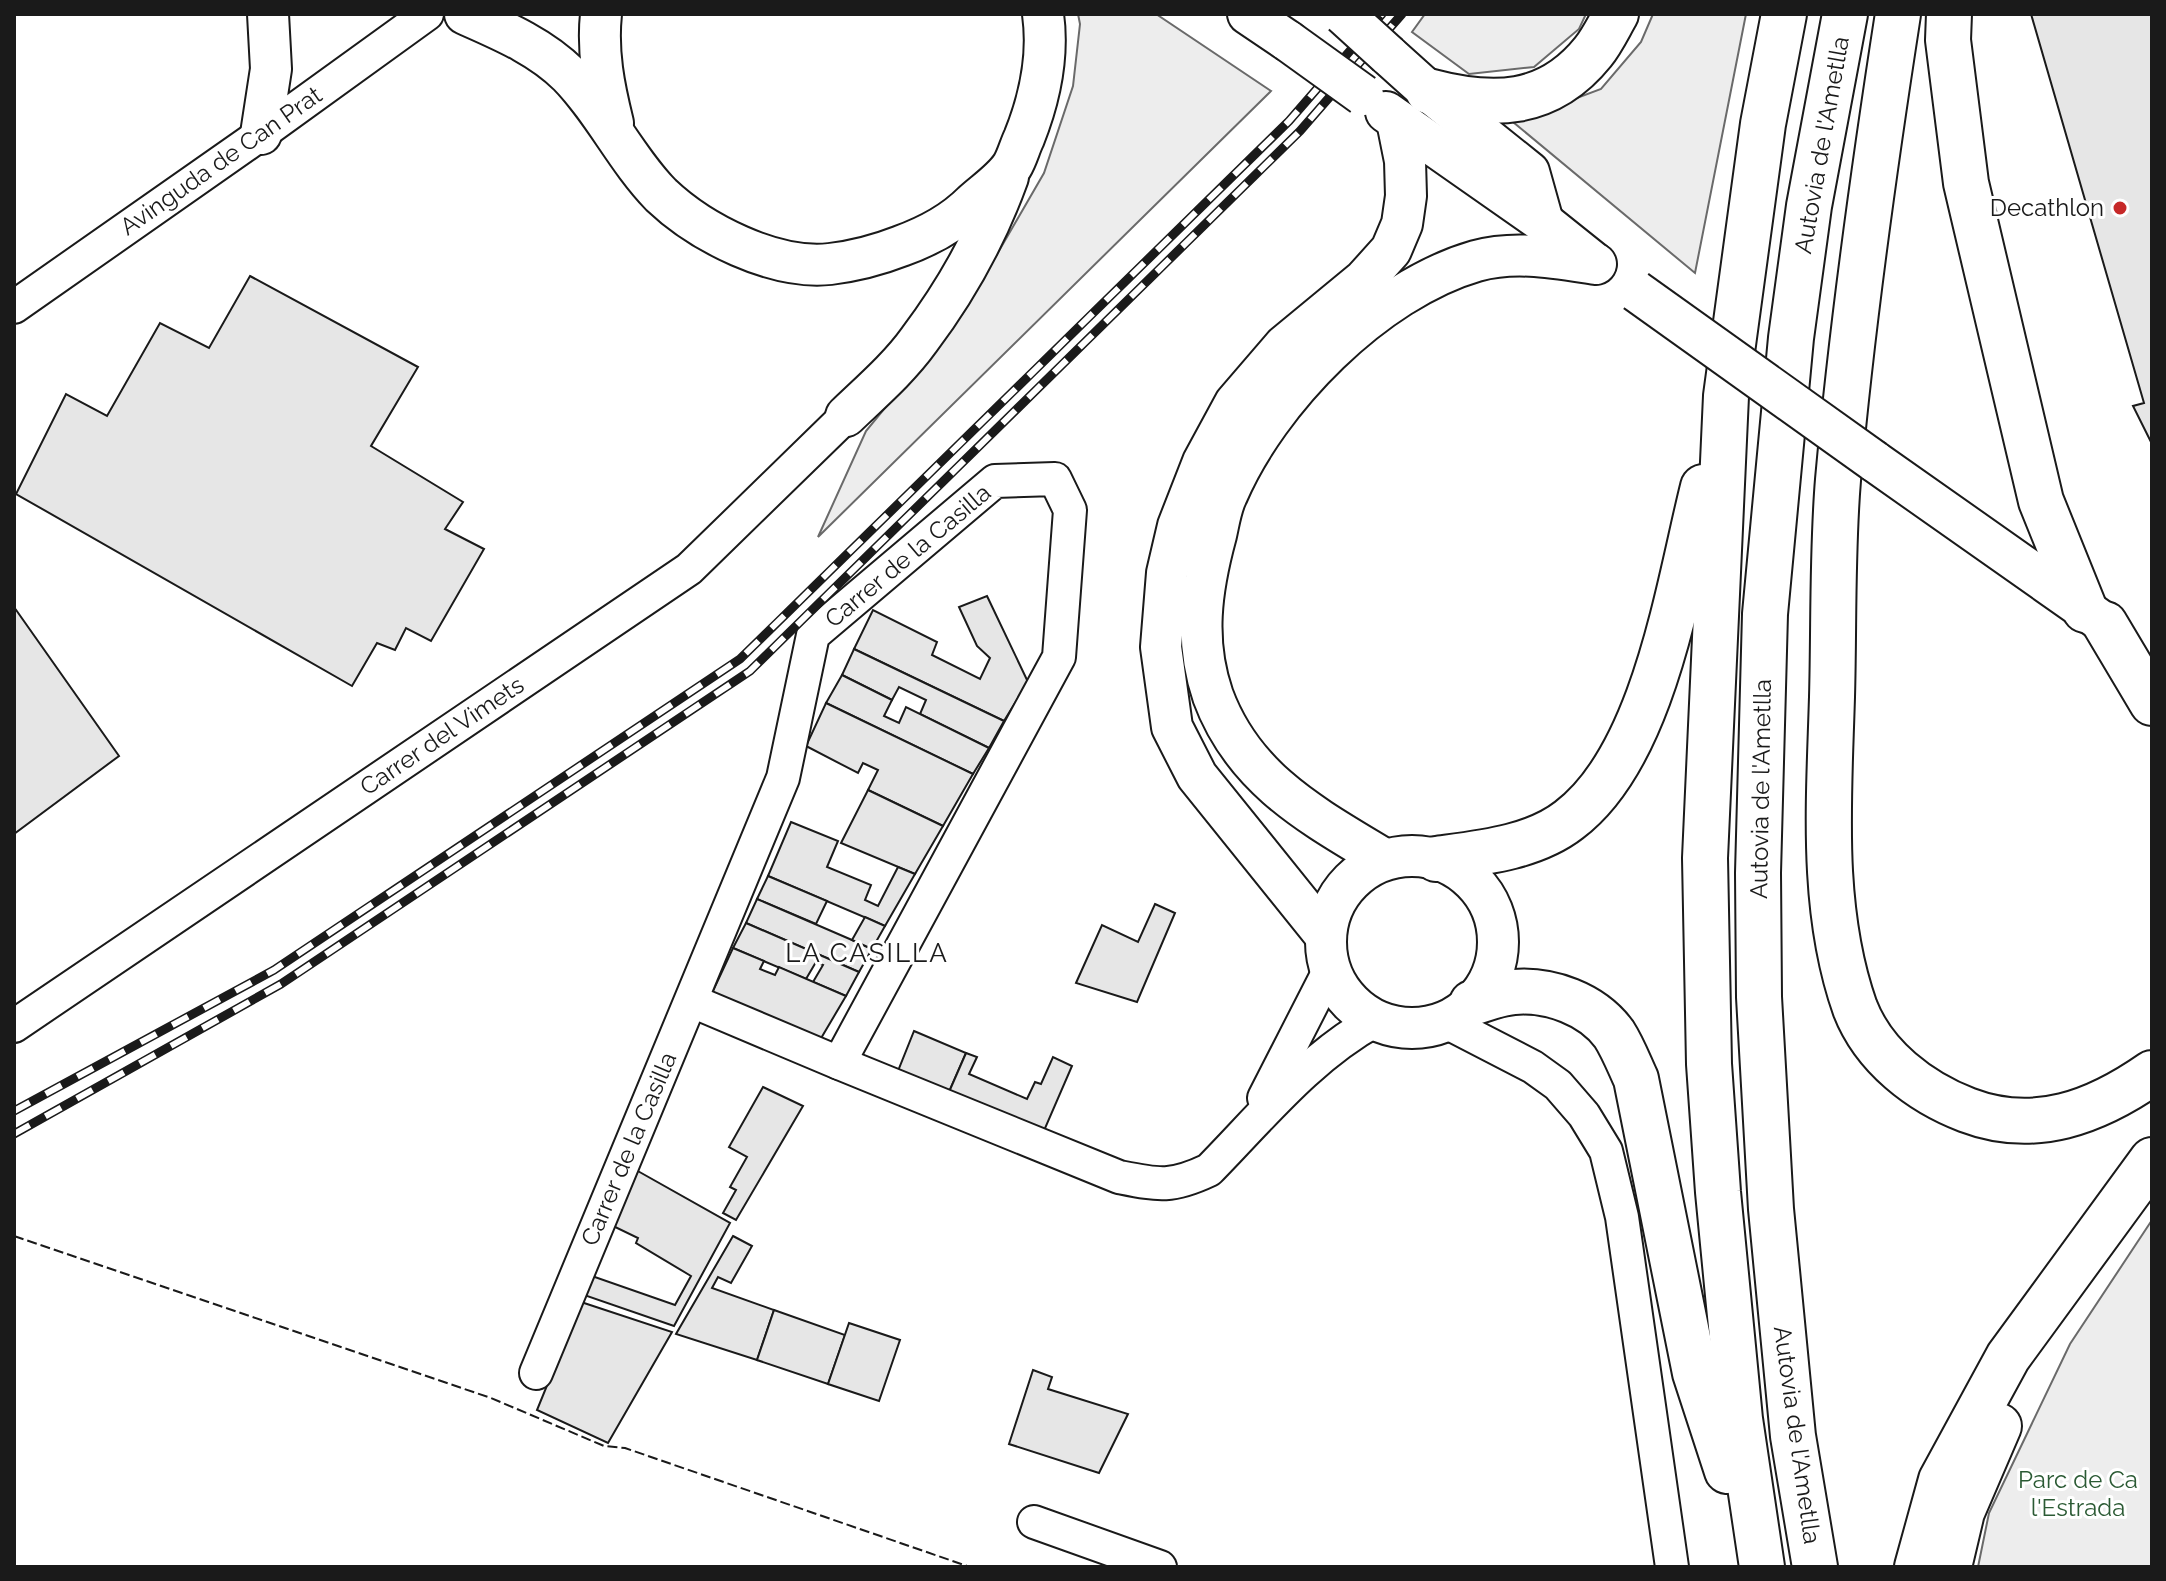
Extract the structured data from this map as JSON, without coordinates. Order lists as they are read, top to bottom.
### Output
{
  "streets": {
    "highway": ["Autovia de l'Ametlla"],
    "street": ["Avinguda de Can Prat", "Carrer de la Casilla", "Carrer del Vimets"]
  },
  "districts": ["LA CASILLA"],
  "parks": ["Parc de Ca l'Estrada"],
  "places": ["Decathlon"]
}
